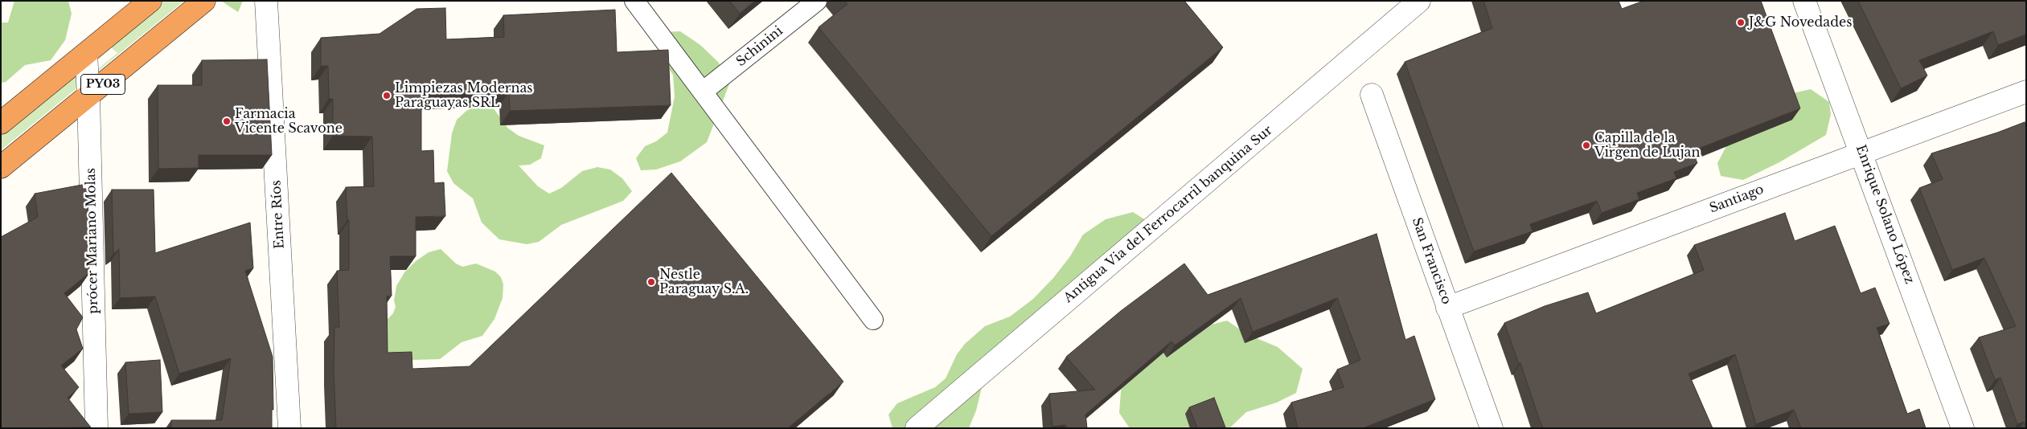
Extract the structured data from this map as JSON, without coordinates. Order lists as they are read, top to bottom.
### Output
{
  "streets": {
    "highway": ["PY03"],
    "street": [
      "Santiago",
      "Entre Ríos",
      "Antigua Via del Ferrocarril banquina Sur",
      "Enrique Solano López",
      "prócer Mariano Molas",
      "San Francisco"
    ],
    "lane": ["Schinini"]
  },
  "crossings": [
    ["PY03", "prócer Mariano Molas"],
    ["Santiago", "Enrique Solano López"],
    ["Santiago", "San Francisco"]
  ],
  "places": [
    "J&G Novedades",
    "Limpiezas Modernas Paraguayas SRL",
    "Farmacia Vicente Scavone",
    "Capilla de la Virgen de Lujan",
    "Nestle Paraguay S.A."
  ]
}
